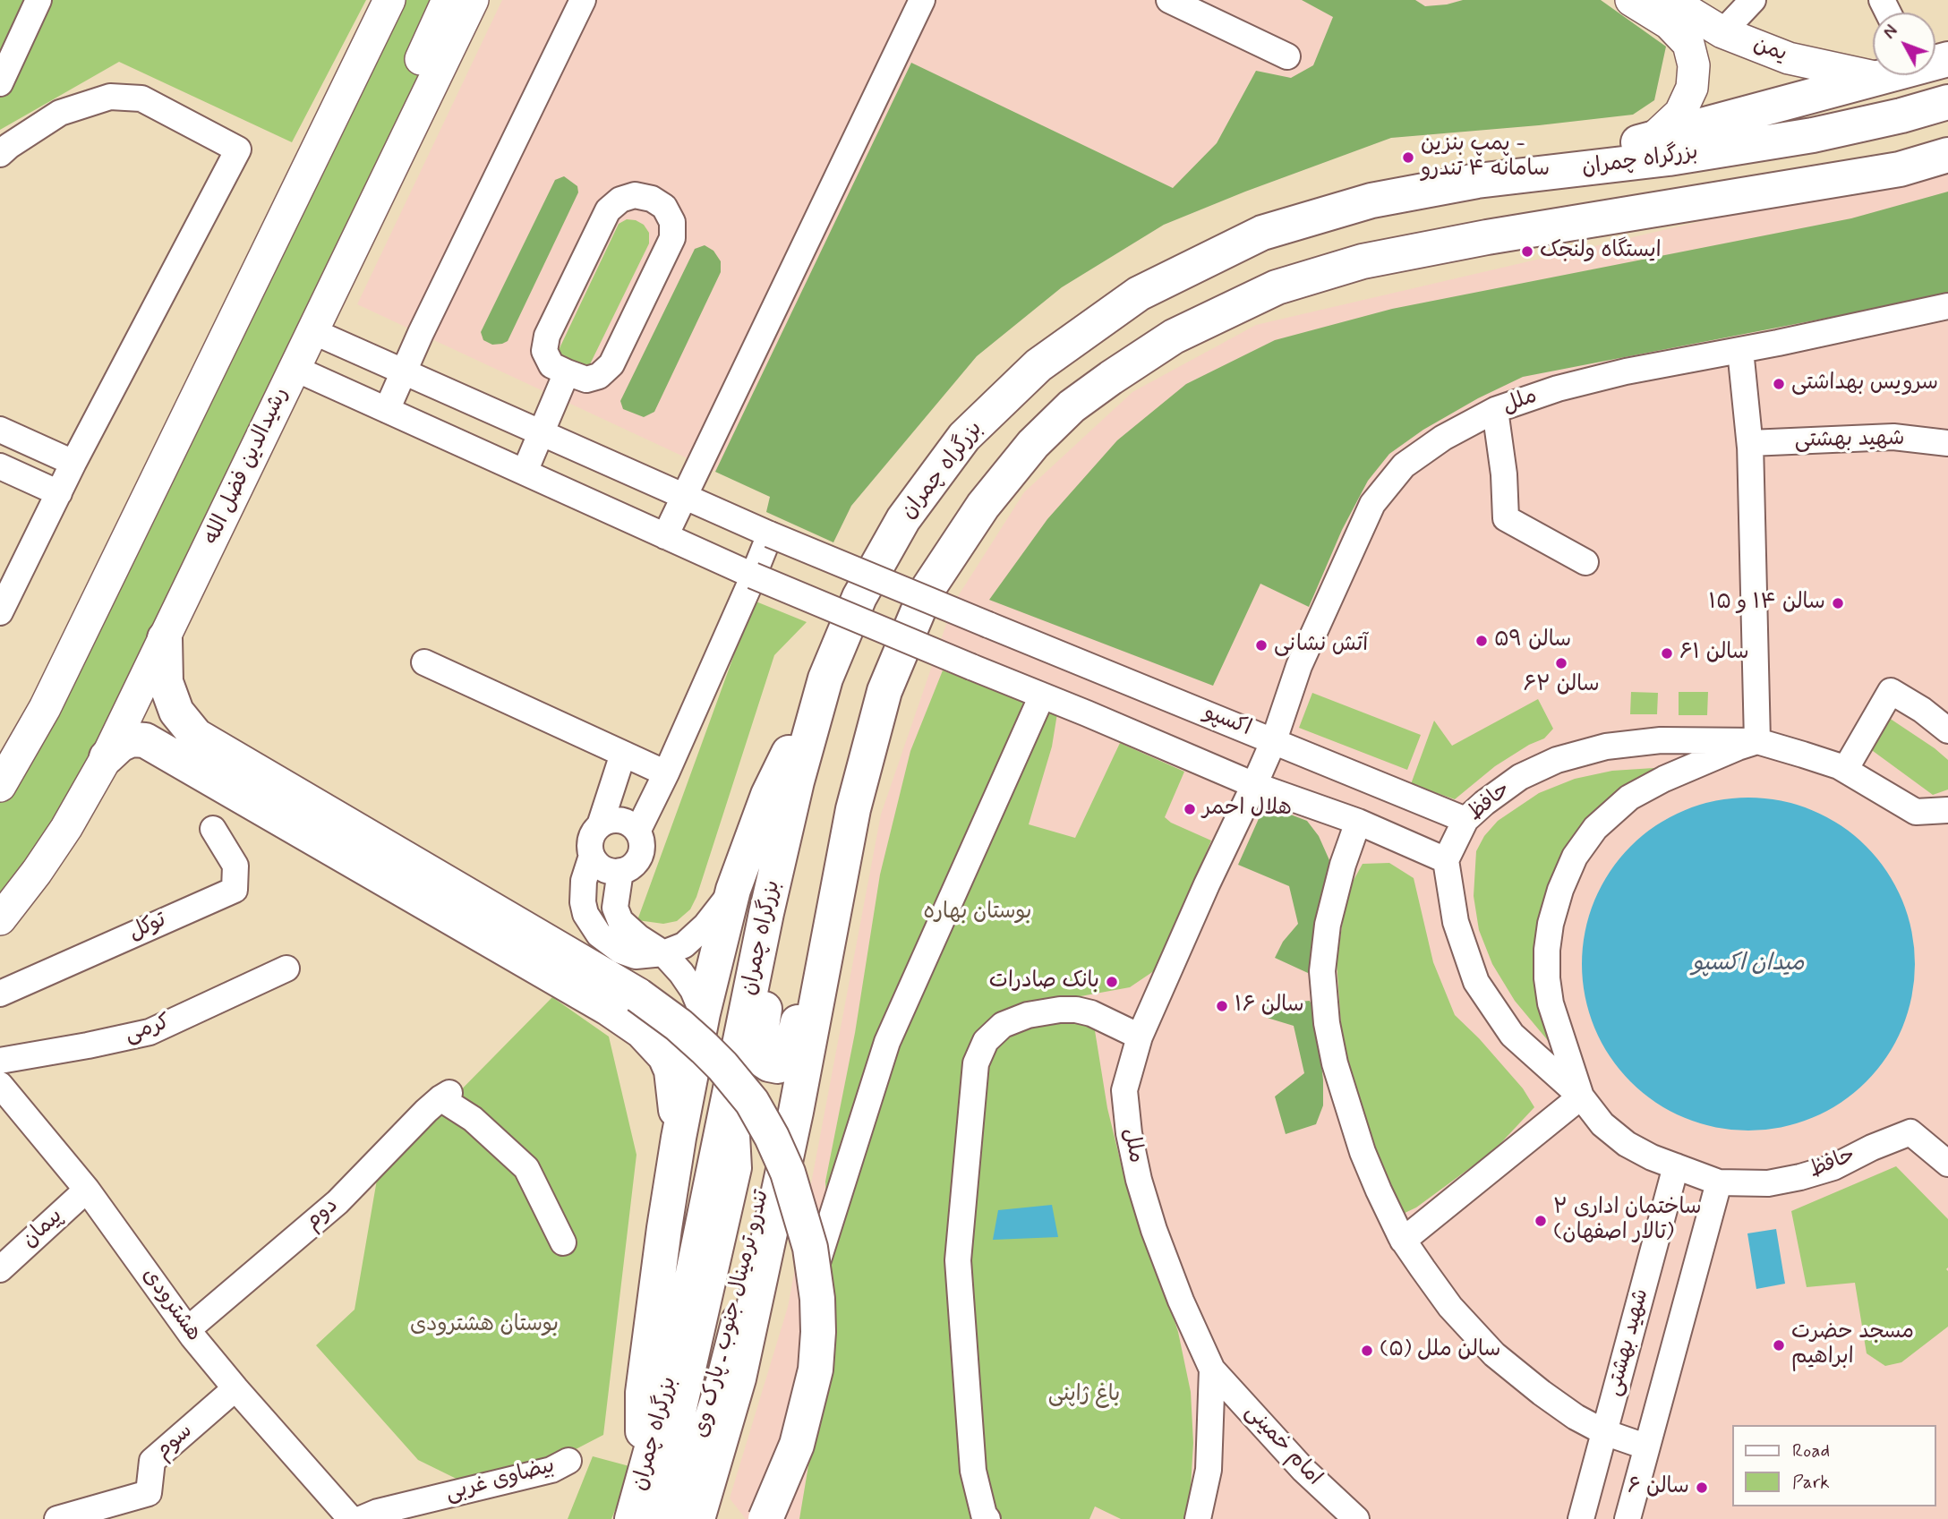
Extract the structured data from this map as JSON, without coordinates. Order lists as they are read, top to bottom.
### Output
{
  "streets": {
    "highway": ["بزرگراه چمران"],
    "main road": ["یمن", "رشیدالدین فضل الله"],
    "street": [
      "ملل",
      "شهید بهشتی",
      "اکسپو",
      "حافظ",
      "توکل",
      "کرمی",
      "دوم",
      "پیمان",
      "هشترودی",
      "تندرو ترمینال جنوب ـ پارک وی",
      "سوم",
      "امام خمینی",
      "بیضاوی غربی"
    ]
  },
  "crossings": [
    ["ملل", "اکسپو"],
    ["ملل", "امام خمینی"],
    ["شهید بهشتی", "حافظ"],
    ["رشیدالدین فضل الله", "اکسپو"],
    ["اکسپو", "حافظ"],
    ["دوم", "هشترودی"],
    ["پیمان", "هشترودی"],
    ["هشترودی", "سوم"]
  ],
  "water": ["میدان اکسپو"],
  "parks": ["بوستان بهاره", "بوستان هشترودی", "باغ ژاپنی"],
  "places": [
    "پمپ بنزین - سامانه ۴ تندرو",
    "ایستگاه ولنجک",
    "سرویس بهداشتی",
    "سالن ۱۴ و ۱۵",
    "سالن ۵۹",
    "آتش نشانی",
    "سالن ۶۱",
    "سالن ۶۲",
    "هلال احمر",
    "بانک صادرات",
    "سالن ۱۶",
    "ساختمان اداری ۲ (تالار اصفهان)",
    "مسجد حضرت ابراهیم",
    "(۵) سالن ملل",
    "سالن ۶"
  ],
  "legend": ["Road", "Park"],
  "north": "top left"
}
